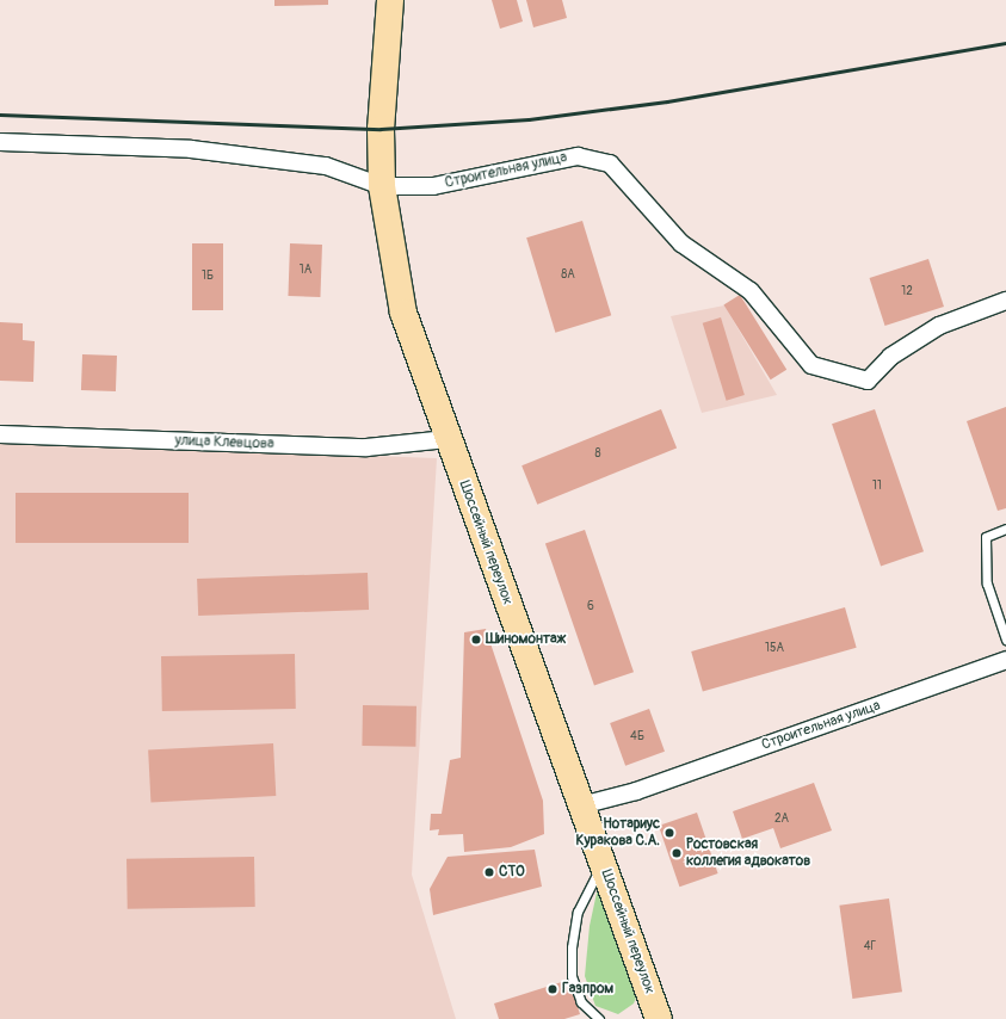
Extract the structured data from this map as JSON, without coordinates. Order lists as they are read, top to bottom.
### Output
{
  "streets": {
    "main road": ["Шоссейный переулок"],
    "street": ["Строительная улица", "улица Клевцова"]
  },
  "crossings": [
    ["Строительная улица", "Шоссейный переулок"],
    ["улица Клевцова", "Шоссейный переулок"]
  ],
  "places": [
    "Шиномонтаж",
    "Нотариус Куракова С.А.",
    "Ростовская коллегия адвокатов",
    "СТО",
    "Газпром"
  ],
  "house_numbers": [
    "1А",
    "8А",
    "1Б",
    "12",
    "8",
    "11",
    "6",
    "15А",
    "4Б",
    "2А",
    "4Г"
  ]
}
